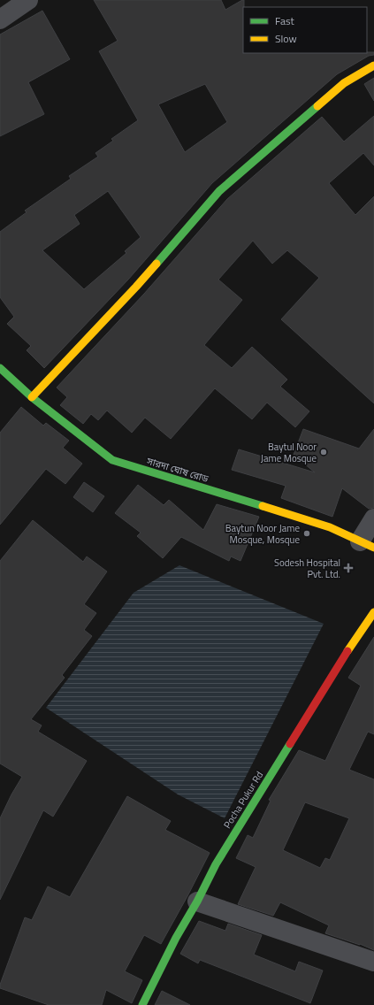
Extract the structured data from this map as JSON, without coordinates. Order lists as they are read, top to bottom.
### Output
{
  "streets": {
    "street": ["সারদা ঘোষ রোড", "Pocha Pukur Rd"]
  },
  "places": {
    "other": ["Baytul Noor Jame Mosque", "Baytun Noor Jame Mosque, Mosque"],
    "health": ["Sodesh Hospital Pvt. Ltd."]
  },
  "legend": ["Fast", "Slow"]
}
